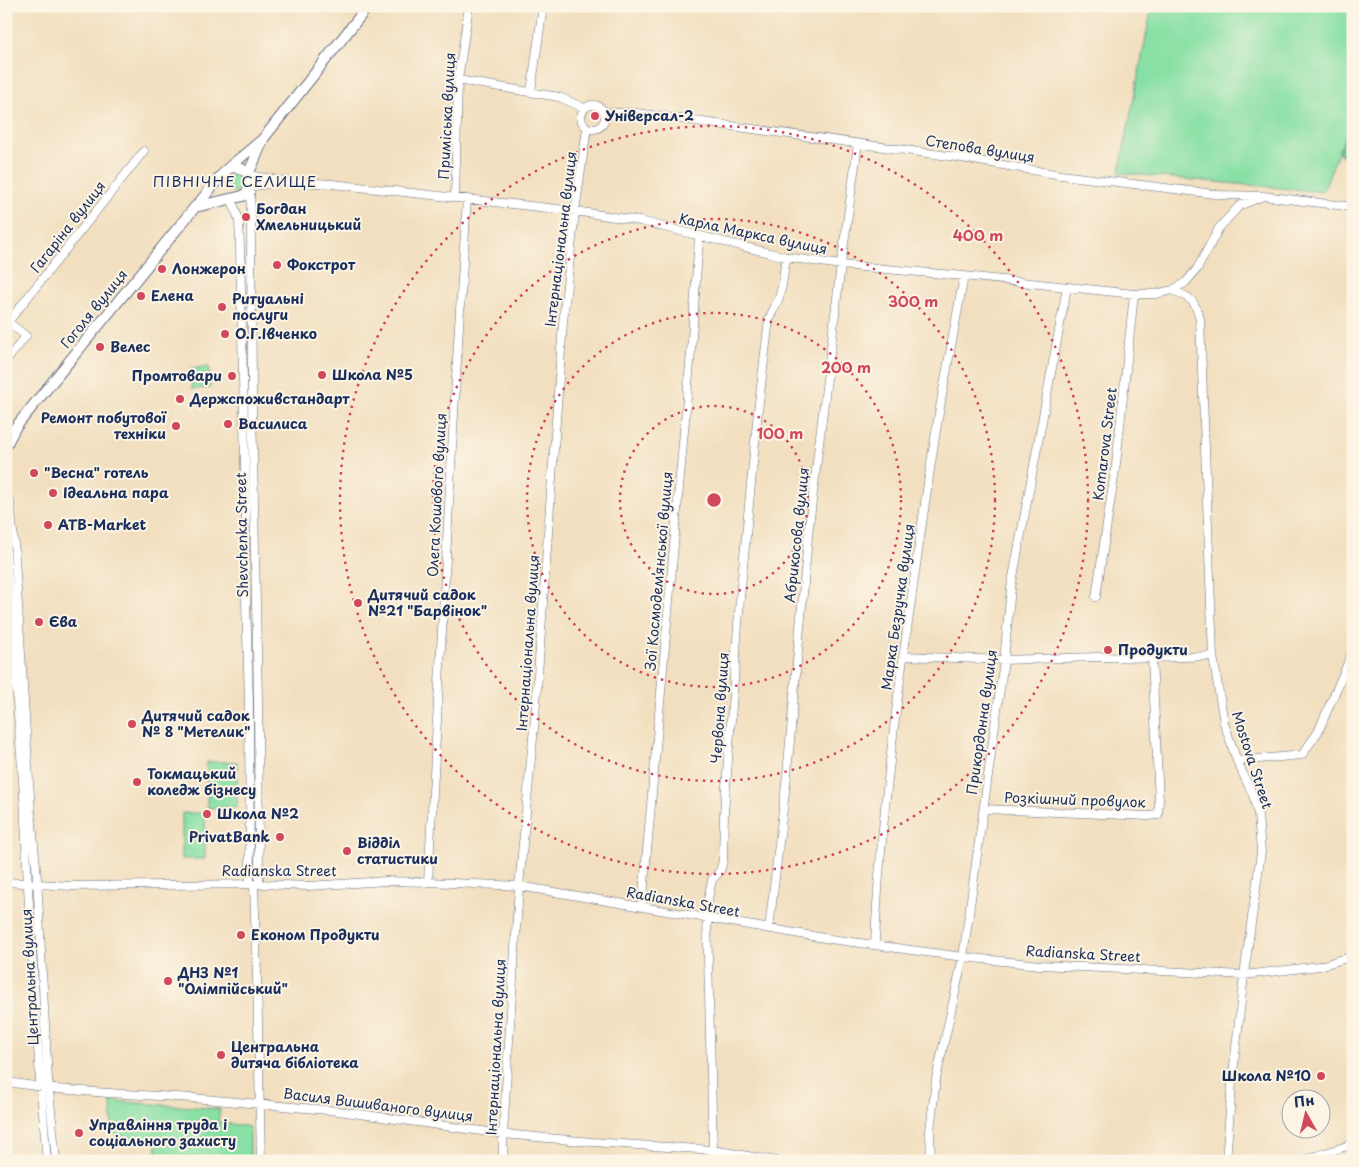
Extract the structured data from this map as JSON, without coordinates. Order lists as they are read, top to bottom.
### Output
{
  "streets": {
    "main road": ["Гоголя вулиця"],
    "street": [
      "Приміська вулиця",
      "Степова вулиця",
      "Гагаріна вулиця",
      "Карла Маркса вулиця",
      "Інтернаціональна вулиця",
      "Komarova Street",
      "Олега Кошового вулиця",
      "Shevchenka Street",
      "Абрикосова вулиця",
      "Зої Космодем’янської вулиця",
      "Марка Безручка вулиця",
      "Червона вулиця",
      "Прикордонна вулиця",
      "Mostova Street",
      "Розкішний провулок",
      "Radianska Street",
      "Центральна вулиця",
      "Василя Вишиваного вулиця"
    ]
  },
  "crossings": [
    ["Приміська вулиця", "Карла Маркса вулиця"],
    ["Степова вулиця", "Інтернаціональна вулиця"],
    ["Степова вулиця", "Абрикосова вулиця"],
    ["Карла Маркса вулиця", "Інтернаціональна вулиця"],
    ["Карла Маркса вулиця", "Гоголя вулиця"],
    ["Карла Маркса вулиця", "Komarova Street"],
    ["Карла Маркса вулиця", "Олега Кошового вулиця"],
    ["Карла Маркса вулиця", "Shevchenka Street"],
    ["Карла Маркса вулиця", "Абрикосова вулиця"],
    ["Карла Маркса вулиця", "Зої Космодем’янської вулиця"],
    ["Карла Маркса вулиця", "Марка Безручка вулиця"],
    ["Карла Маркса вулиця", "Червона вулиця"],
    ["Карла Маркса вулиця", "Прикордонна вулиця"],
    ["Карла Маркса вулиця", "Mostova Street"],
    ["Інтернаціональна вулиця", "Radianska Street"],
    ["Інтернаціональна вулиця", "Василя Вишиваного вулиця"],
    ["Гоголя вулиця", "Shevchenka Street"],
    ["Олега Кошового вулиця", "Radianska Street"],
    ["Shevchenka Street", "Radianska Street"],
    ["Shevchenka Street", "Василя Вишиваного вулиця"],
    ["Абрикосова вулиця", "Radianska Street"],
    ["Зої Космодем’янської вулиця", "Radianska Street"],
    ["Марка Безручка вулиця", "Radianska Street"],
    ["Червона вулиця", "Radianska Street"],
    ["Червона вулиця", "Василя Вишиваного вулиця"],
    ["Прикордонна вулиця", "Розкішний провулок"],
    ["Прикордонна вулиця", "Radianska Street"],
    ["Mostova Street", "Radianska Street"],
    ["Radianska Street", "Центральна вулиця"],
    ["Центральна вулиця", "Василя Вишиваного вулиця"]
  ],
  "districts": ["ПІВНІЧНЕ СЕЛИЩЕ"],
  "places": [
    "Універсал-2",
    "Богдан Хмельницький",
    "Фокстрот",
    "Лонжерон",
    "Елена",
    "Ритуальні послуги",
    "О.Г.Івченко",
    "Велес",
    "Школа №5",
    "Промтовари",
    "Держспоживстандарт",
    "Василиса",
    "Ремонт побутової техніки",
    "\"Весна\" готель",
    "Ідеальна пара",
    "ATB-Market",
    "Дитячий садок №21 \"Барвінок\"",
    "Єва",
    "Продукти",
    "Дитячий садок № 8 \"Метелик\"",
    "Токмацький коледж бізнесу",
    "Школа №2",
    "PrivatBank",
    "Відділ статистики",
    "Економ Продукти",
    "ДНЗ №1 \"Олімпійський\"",
    "Центральна дитяча бібліотека",
    "Школа №10",
    "Управління труда і соціального захисту"
  ],
  "north": "top",
  "rings": [
    "400 m",
    "300 m",
    "200 m",
    "100 m"
  ]
}
